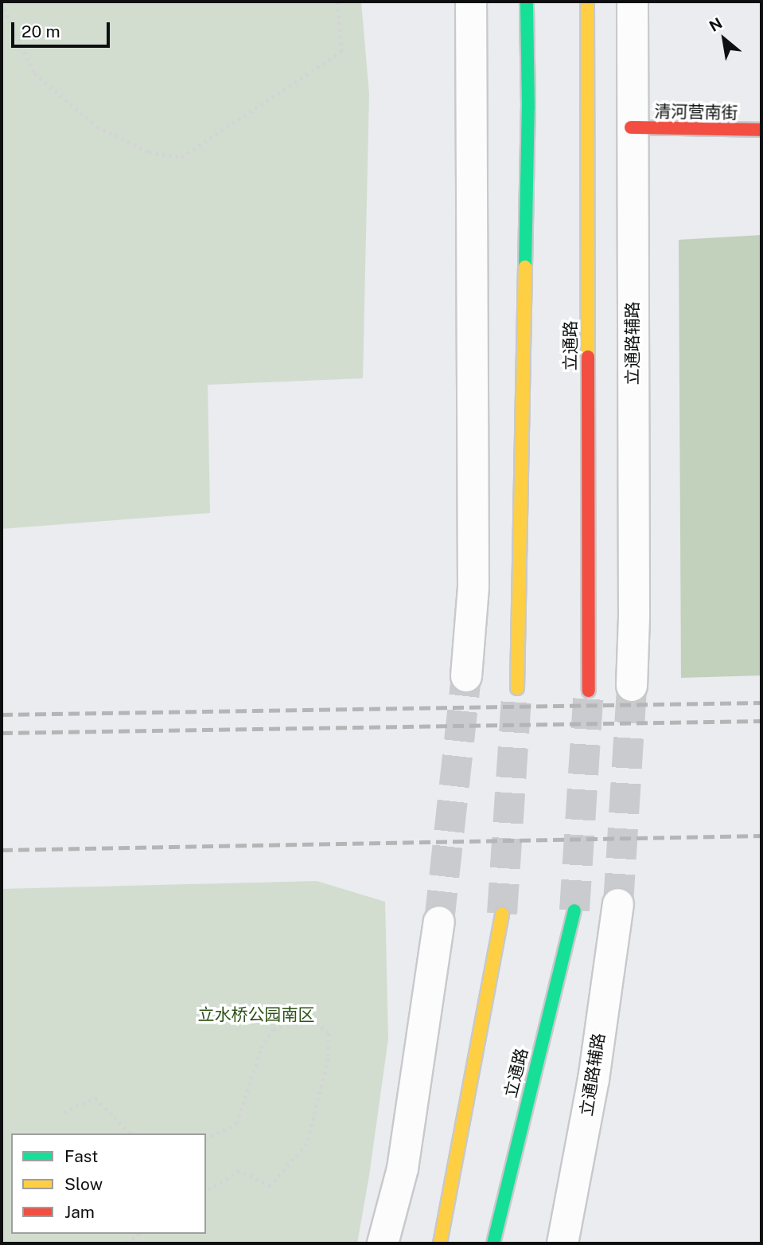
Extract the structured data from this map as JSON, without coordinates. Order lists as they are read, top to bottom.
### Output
{
  "streets": {
    "main road": ["清河营南街", "立通路"],
    "street": ["立通路辅路"]
  },
  "crossings": [
    ["清河营南街", "立通路辅路"]
  ],
  "parks": ["立水桥公园南区"],
  "legend": ["Fast", "Slow", "Jam"],
  "scale_bar": "20 m",
  "north": "top left"
}
